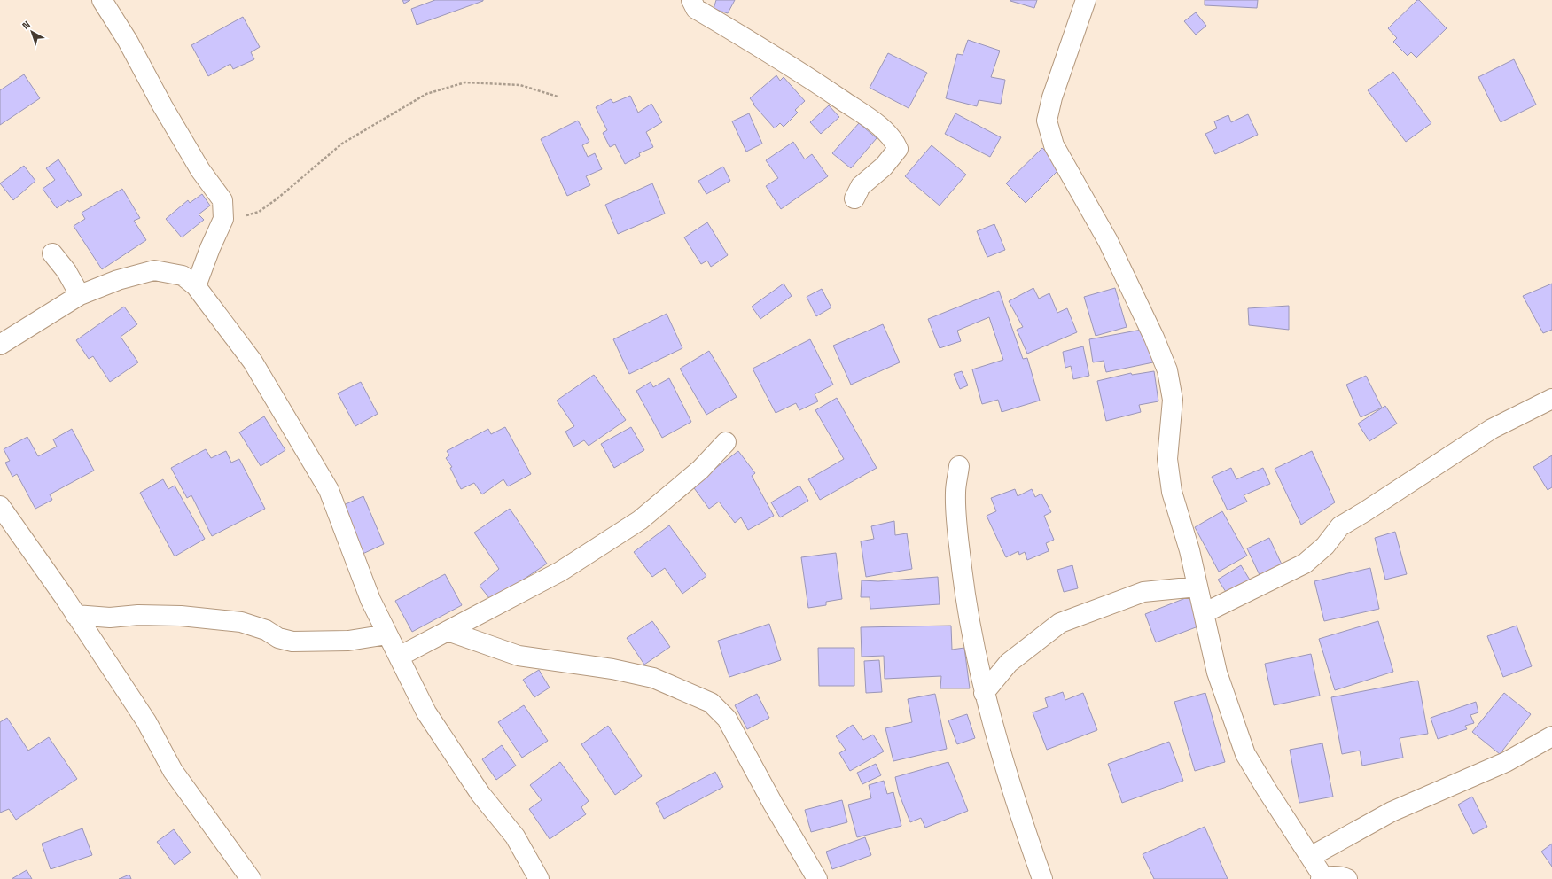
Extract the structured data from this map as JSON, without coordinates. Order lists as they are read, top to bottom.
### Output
{
  "north": "top left"
}
